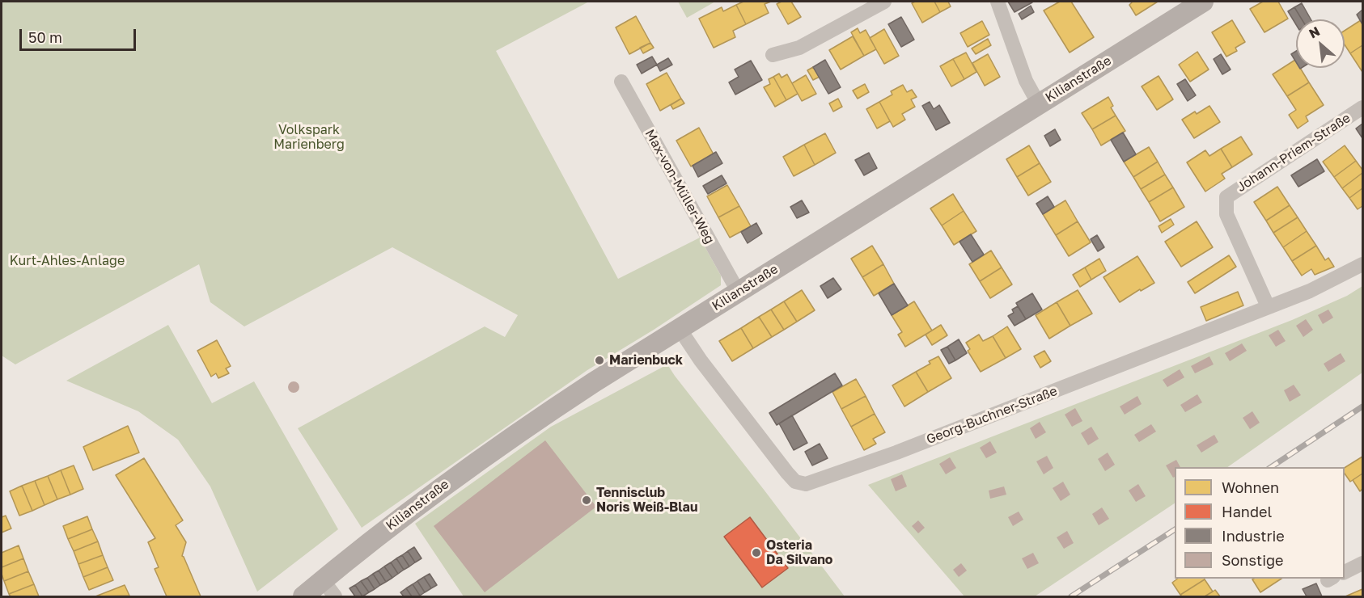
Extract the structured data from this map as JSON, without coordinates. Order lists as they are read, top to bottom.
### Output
{
  "streets": {
    "main road": ["Kilianstraße"],
    "street": ["Johann-Priem-Straße", "Max-von-Müller-Weg", "Georg-Buchner-Straße"]
  },
  "crossings": [
    ["Kilianstraße", "Max-von-Müller-Weg"],
    ["Kilianstraße", "Georg-Buchner-Straße"],
    ["Johann-Priem-Straße", "Georg-Buchner-Straße"]
  ],
  "parks": ["Volkspark Marienberg", "Kurt-Ahles-Anlage"],
  "places": ["Marienbuck", "Tennisclub Noris Weiß-Blau", "Osteria Da Silvano"],
  "legend": [
    "Wohnen",
    "Handel",
    "Industrie",
    "Sonstige"
  ],
  "scale_bar": "50 m",
  "north": "top left"
}
